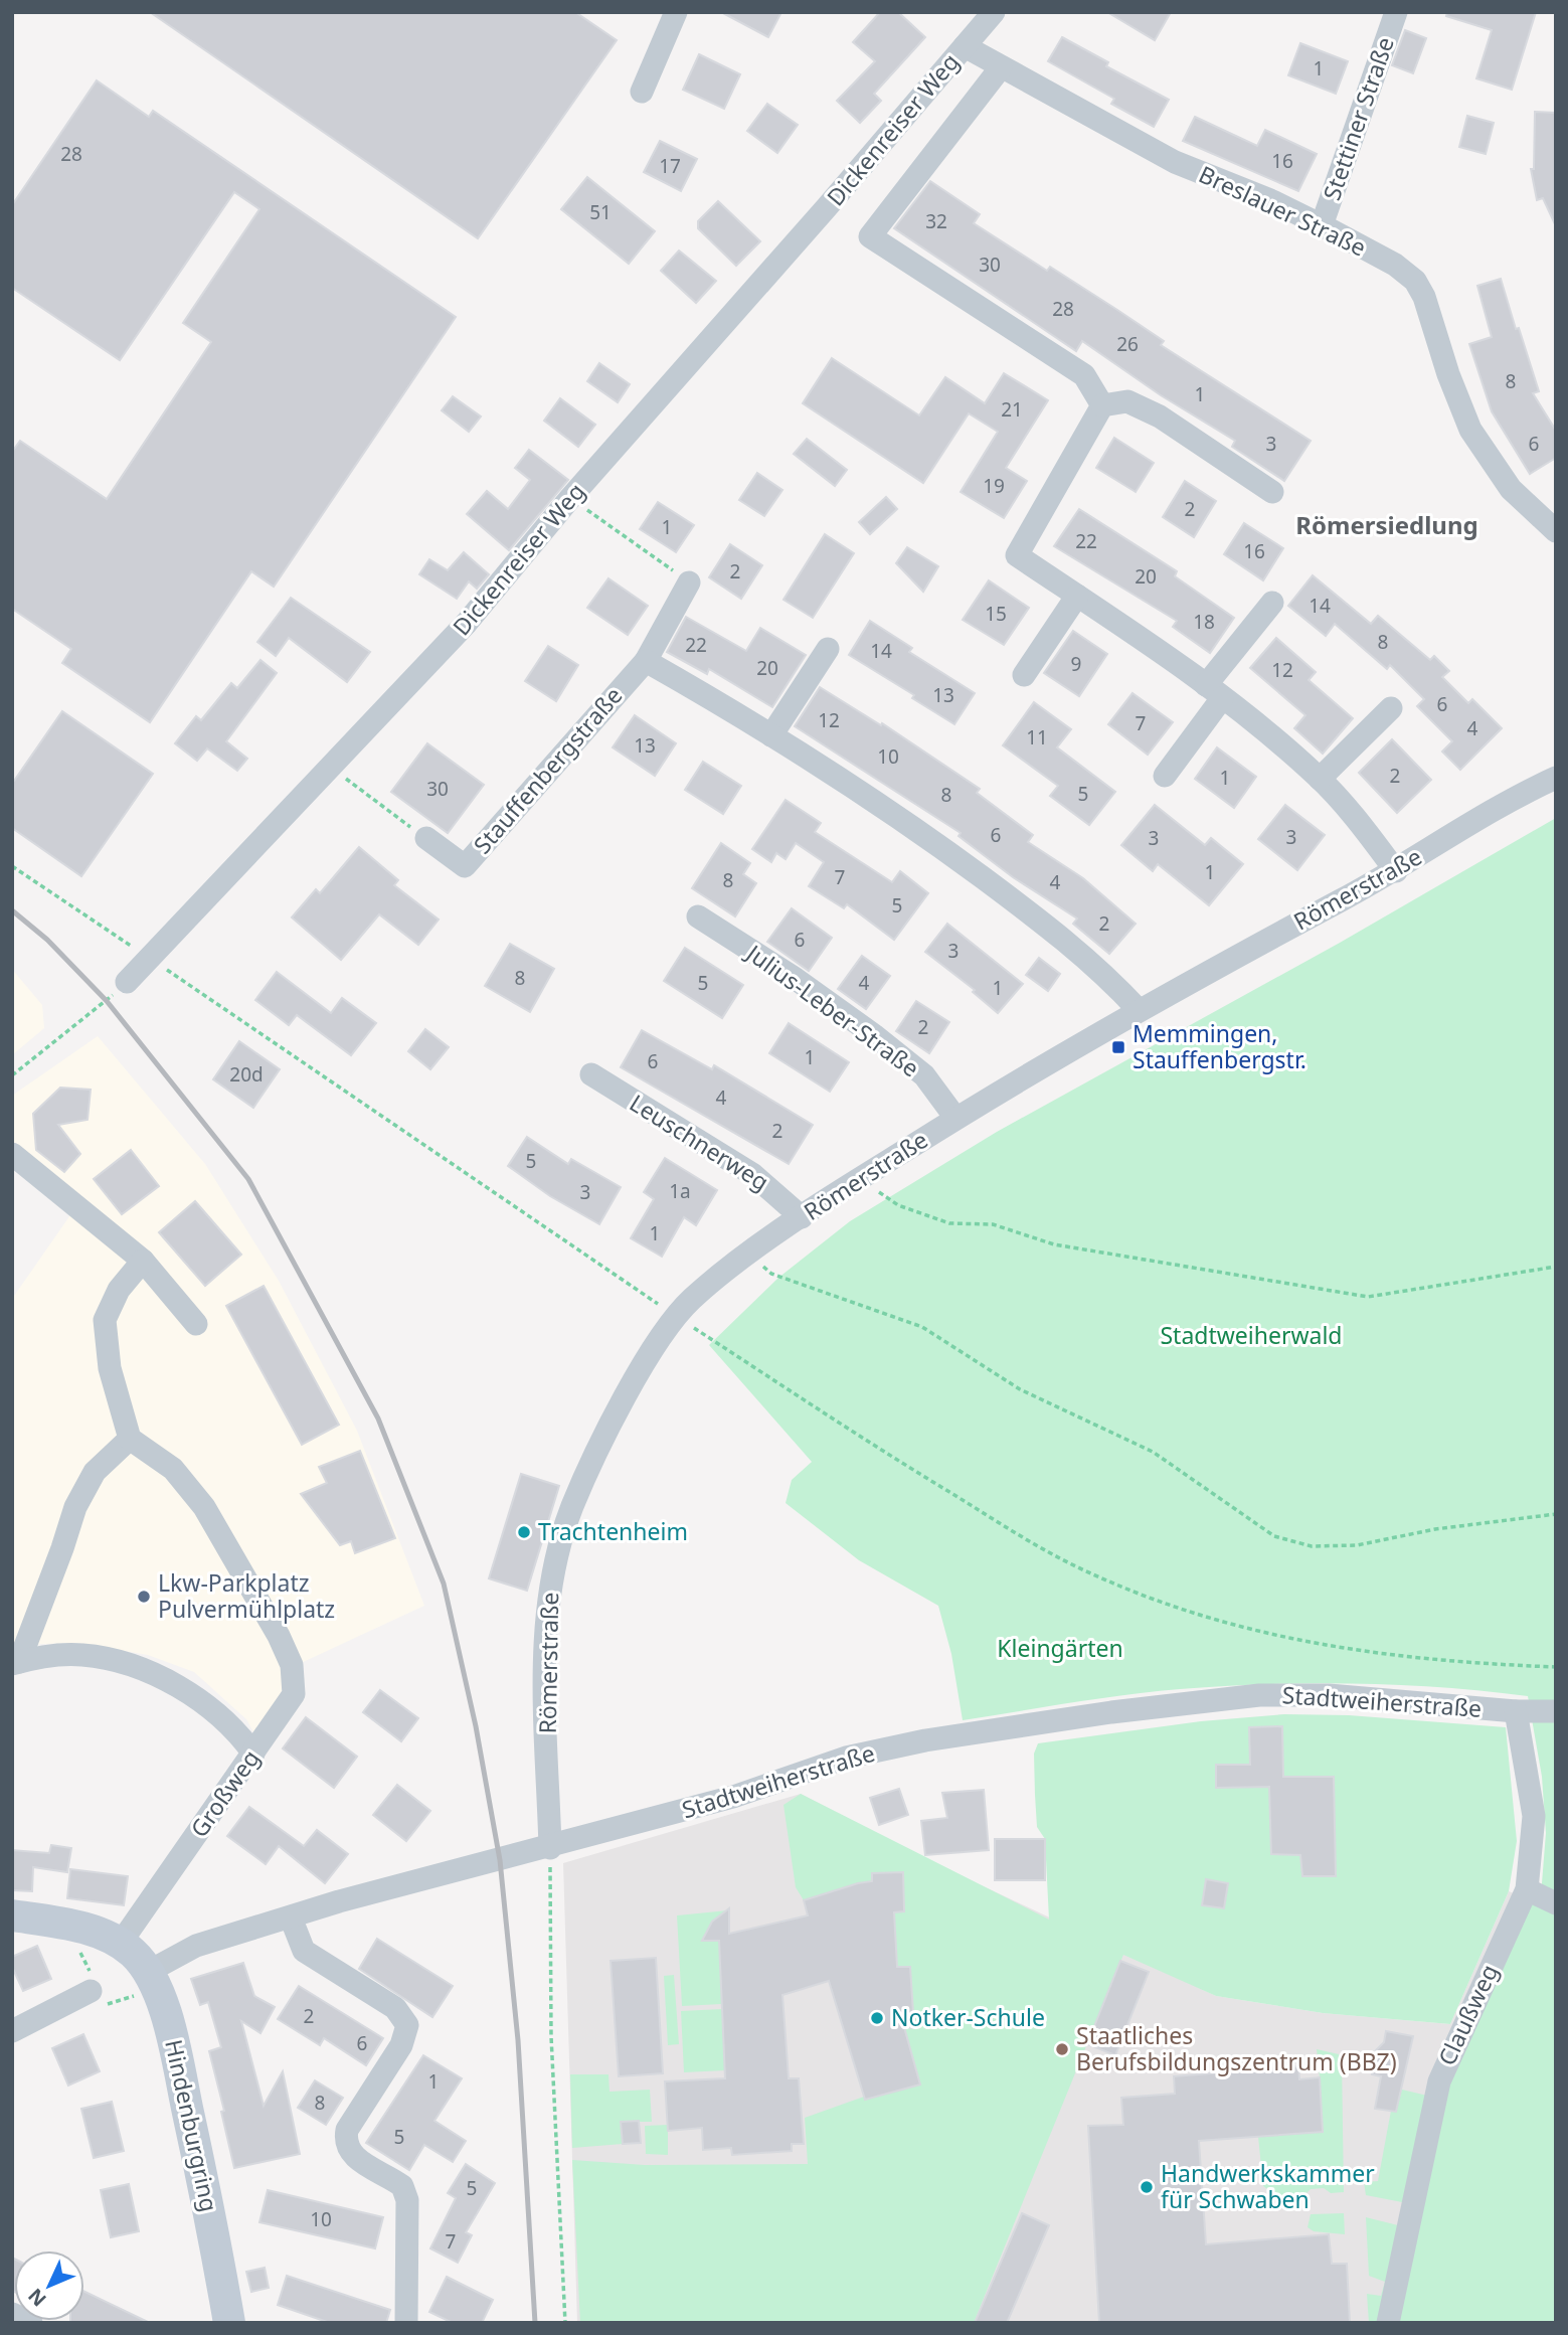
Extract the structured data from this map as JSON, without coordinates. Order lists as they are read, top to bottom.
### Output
{
  "streets": {
    "main road": ["Hindenburgring"],
    "street": [
      "Stettiner Straße",
      "Dickenreiser Weg",
      "Breslauer Straße",
      "Stauffenbergstraße",
      "Römerstraße",
      "Julius-Leber-Straße",
      "Leuschnerweg",
      "Stadtweiherstraße",
      "Großweg",
      "Claußweg"
    ]
  },
  "crossings": [
    ["Stettiner Straße", "Breslauer Straße"],
    ["Dickenreiser Weg", "Breslauer Straße"],
    ["Römerstraße", "Julius-Leber-Straße"],
    ["Römerstraße", "Leuschnerweg"],
    ["Römerstraße", "Stadtweiherstraße"],
    ["Stadtweiherstraße", "Claußweg"],
    ["Stadtweiherstraße", "Hindenburgring"],
    ["Großweg", "Hindenburgring"]
  ],
  "districts": ["Römersiedlung"],
  "parks": ["Stadtweiherwald", "Kleingärten"],
  "places": {
    "transit": ["Memmingen, Stauffenbergstr."],
    "other": [
      "Trachtenheim",
      "Lkw-Parkplatz Pulvermühlplatz",
      "Notker-Schule",
      "Staatliches Berufsbildungszentrum (BBZ)",
      "Handwerkskammer für Schwaben"
    ]
  },
  "house_numbers": [
    "1",
    "28",
    "16",
    "17",
    "51",
    "32",
    "30",
    "28",
    "26",
    "8",
    "1",
    "21",
    "3",
    "6",
    "19",
    "2",
    "1",
    "22",
    "16",
    "2",
    "20",
    "14",
    "15",
    "18",
    "8",
    "22",
    "14",
    "9",
    "20",
    "12",
    "13",
    "6",
    "12",
    "7",
    "4",
    "11",
    "13",
    "10",
    "2",
    "1",
    "30",
    "5",
    "8",
    "6",
    "3",
    "3",
    "1",
    "7",
    "8",
    "4",
    "5",
    "2",
    "6",
    "3",
    "8",
    "5",
    "4",
    "1",
    "2",
    "1",
    "6",
    "20d",
    "4",
    "2",
    "5",
    "1a",
    "3",
    "1",
    "2",
    "6",
    "1",
    "8",
    "5",
    "5",
    "10",
    "7"
  ],
  "north": "bottom left"
}
